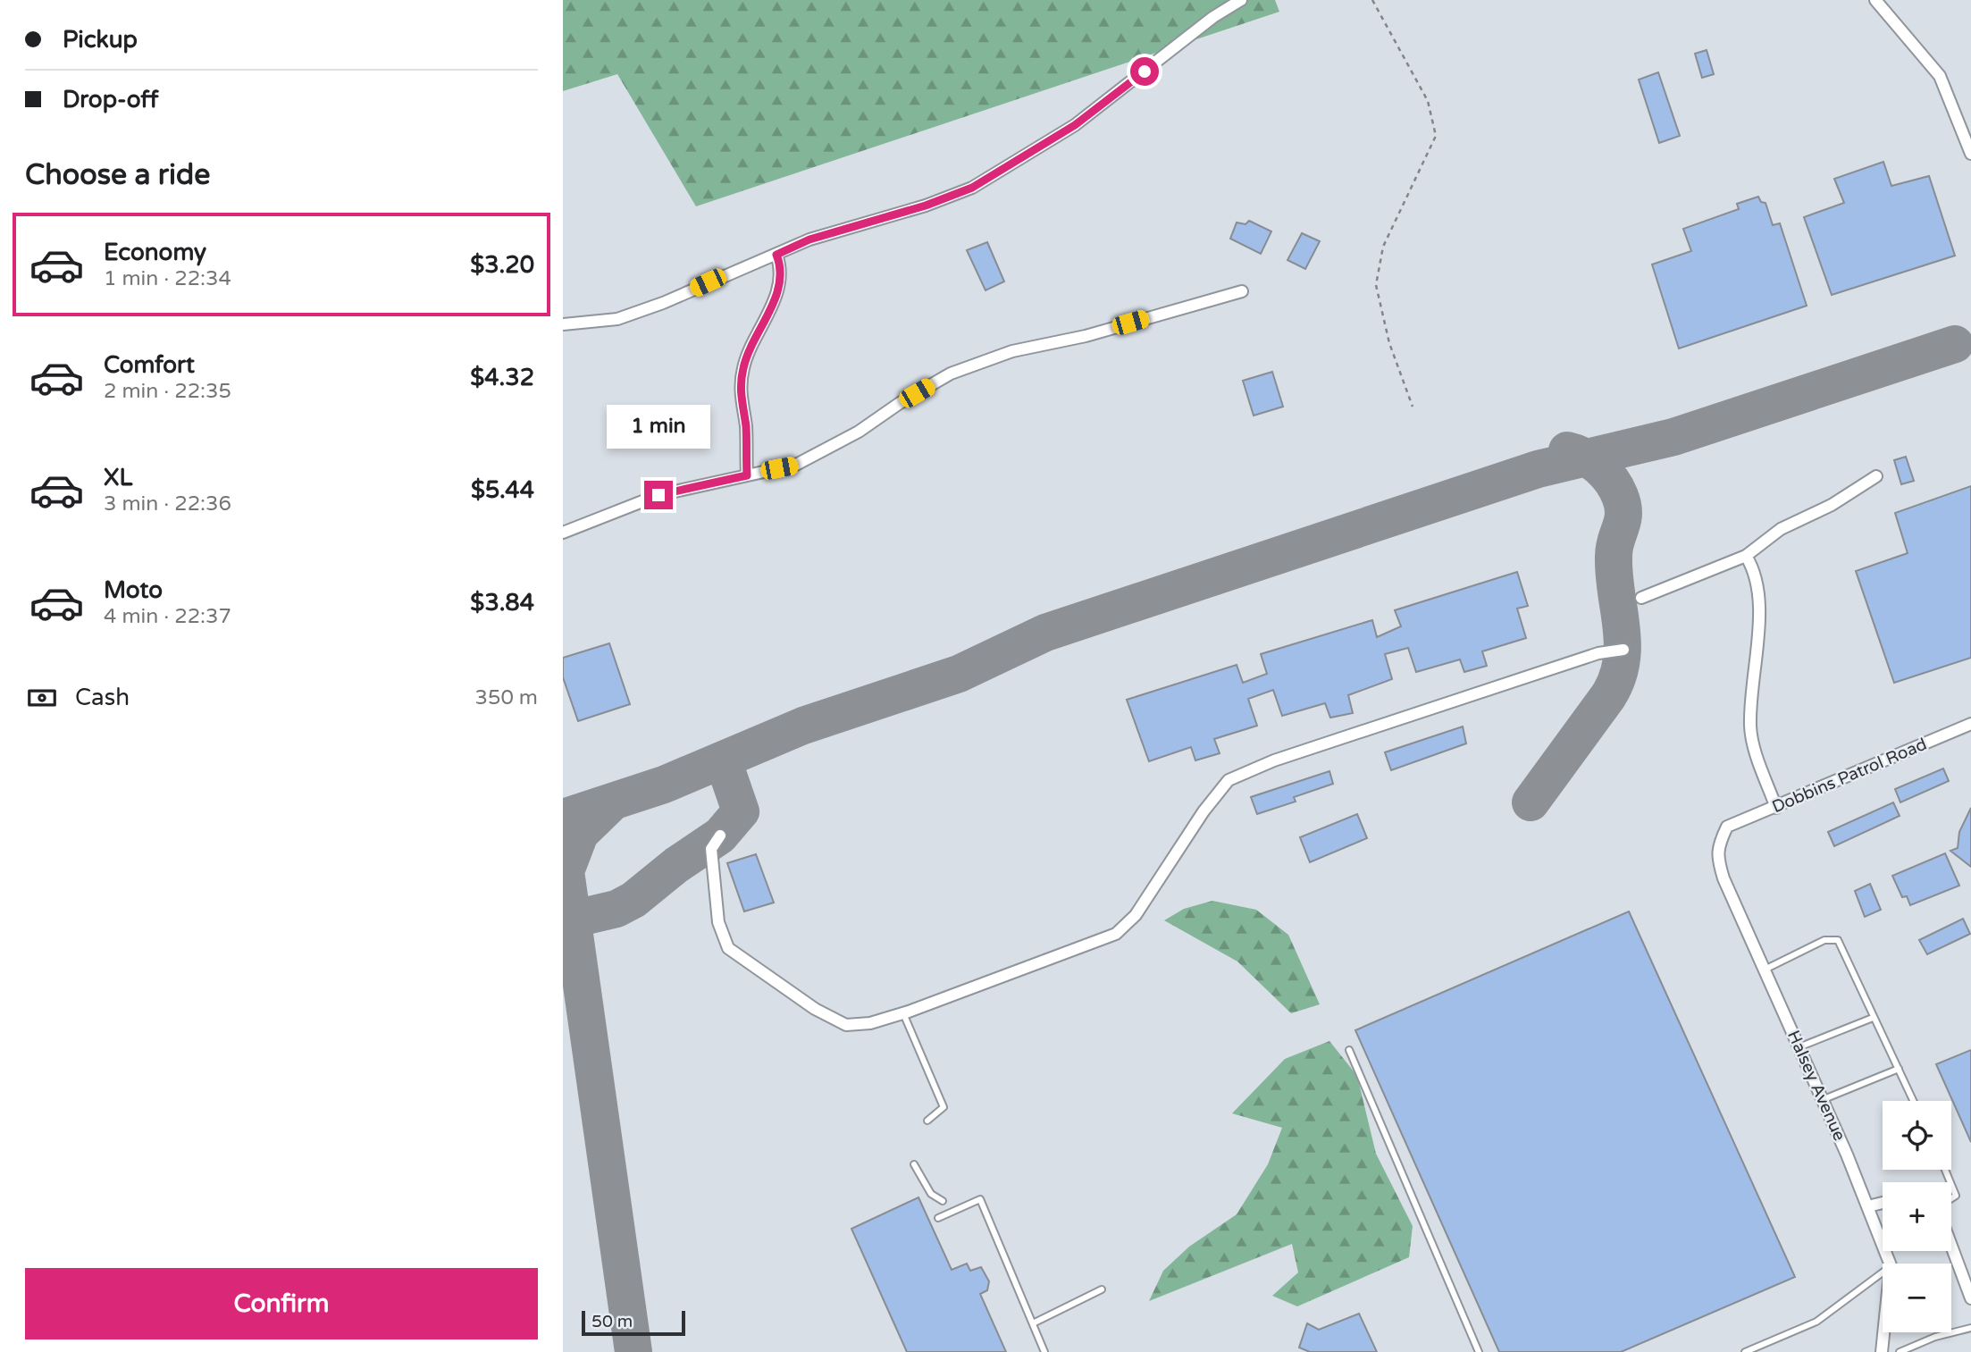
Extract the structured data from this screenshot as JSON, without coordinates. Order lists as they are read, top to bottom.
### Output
{
  "streets": {
    "street": ["Dobbins Patrol Road", "Halsey Avenue"]
  },
  "crossings": [
    ["Dobbins Patrol Road", "Halsey Avenue"]
  ],
  "scale_bar": "50 m",
  "page": {
    "banner": ["Pickup", "Drop-off"],
    "heading": "Choose a ride",
    "list": [
      {
        "name": "Economy",
        "note": "1 min · 22:34",
        "value": "$3.20"
      },
      {
        "name": "Comfort",
        "note": "2 min · 22:35",
        "value": "$4.32"
      },
      {
        "name": "XL",
        "note": "3 min · 22:36",
        "value": "$5.44"
      },
      {
        "name": "Moto",
        "note": "4 min · 22:37",
        "value": "$3.84"
      }
    ],
    "bubble": "1 min",
    "pay": ["Cash", "350 m"],
    "map_buttons": ["+", "−"],
    "buttons": "Confirm",
    "scale": "50 m"
  }
}
